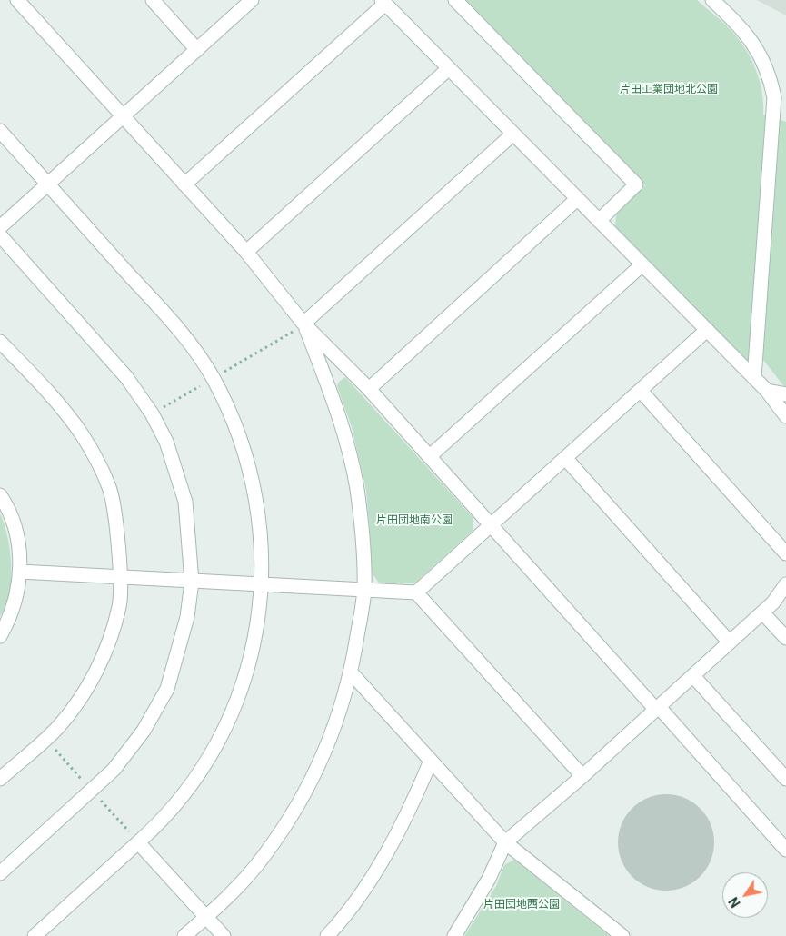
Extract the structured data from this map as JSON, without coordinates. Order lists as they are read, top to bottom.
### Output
{
  "parks": ["片田工業団地北公園", "片田団地南公園", "片田団地西公園"],
  "north": "bottom left"
}
